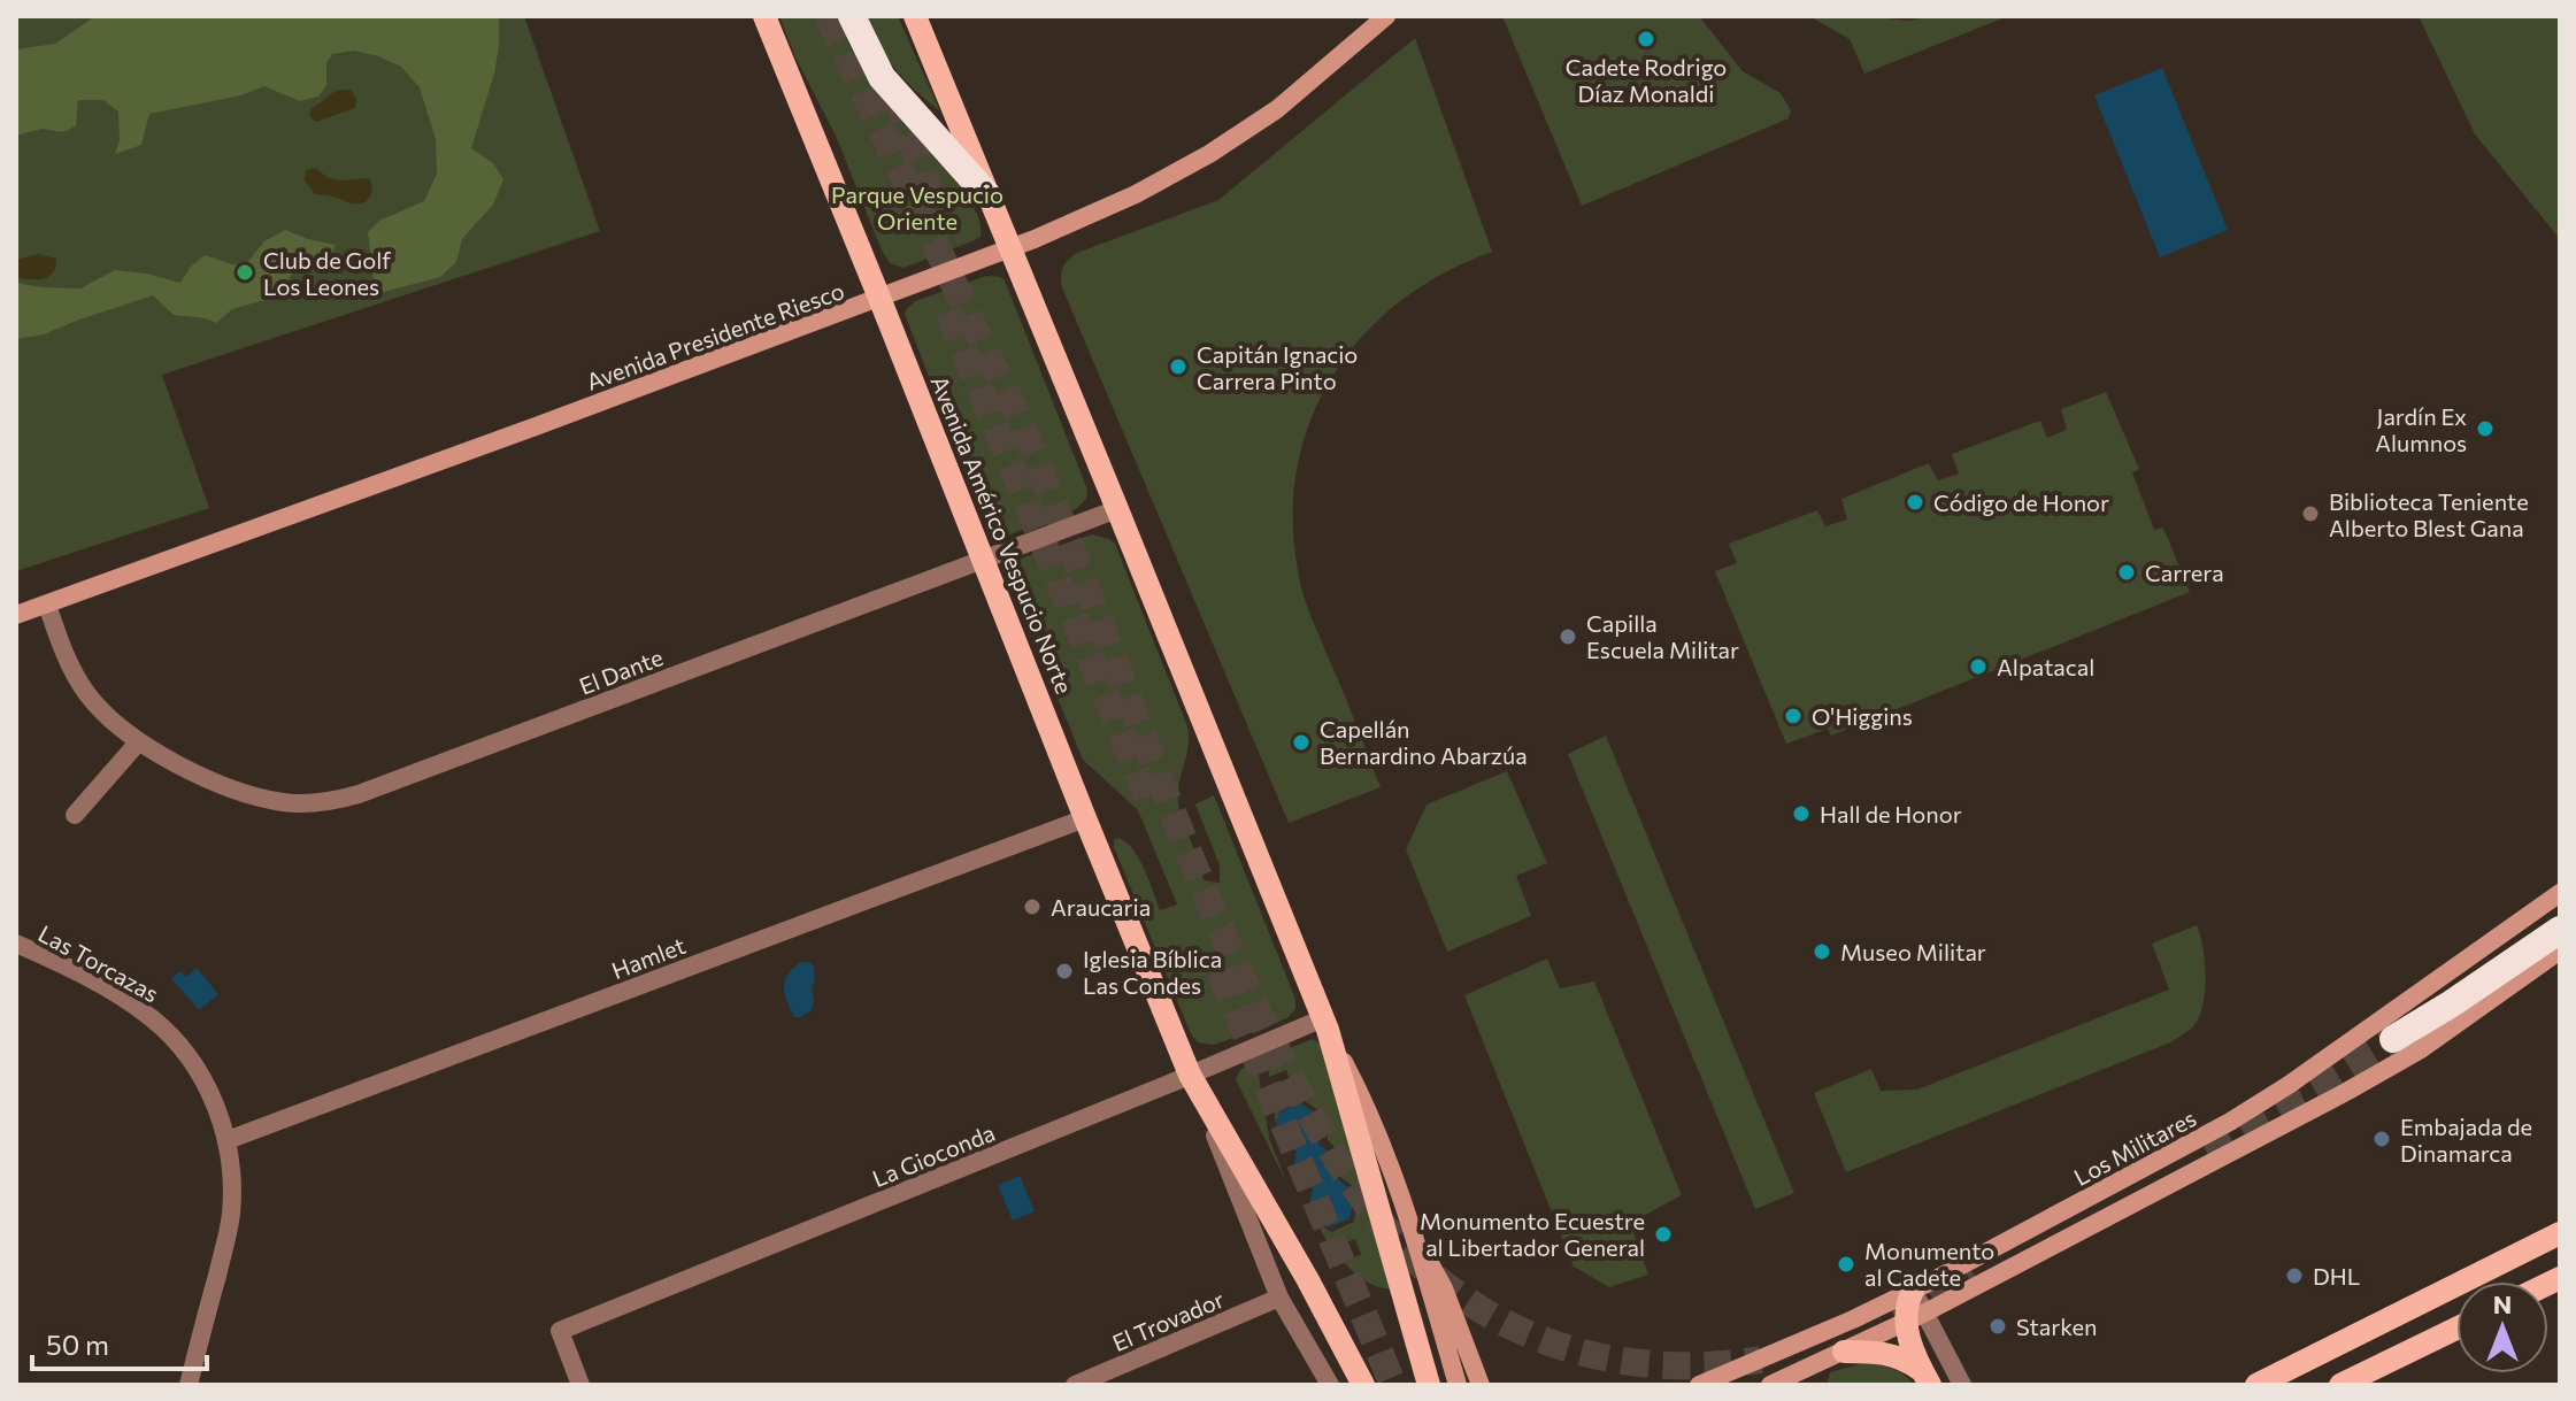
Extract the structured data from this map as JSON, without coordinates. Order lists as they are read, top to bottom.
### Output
{
  "streets": {
    "main road": ["Avenida Presidente Riesco", "Avenida Américo Vespucio Norte", "Los Militares"],
    "street": [
      "El Dante",
      "Hamlet",
      "Las Torcazas",
      "La Gioconda",
      "El Trovador"
    ]
  },
  "crossings": [
    ["Avenida Presidente Riesco", "Avenida Américo Vespucio Norte"],
    ["Avenida Presidente Riesco", "El Dante"],
    ["Avenida Américo Vespucio Norte", "El Dante"],
    ["Avenida Américo Vespucio Norte", "Hamlet"],
    ["Avenida Américo Vespucio Norte", "La Gioconda"],
    ["Avenida Américo Vespucio Norte", "El Trovador"],
    ["Hamlet", "Las Torcazas"]
  ],
  "parks": ["Parque Vespucio Oriente"],
  "places": [
    "Cadete Rodrigo Díaz Monaldi",
    "Club de Golf Los Leones",
    "Capitán Ignacio Carrera Pinto",
    "Jardín Ex Alumnos",
    "Código de Honor",
    "Biblioteca Teniente Alberto Blest Gana",
    "Carrera",
    "Capilla Escuela Militar",
    "Alpatacal",
    "O'Higgins",
    "Capellán Bernardino Abarzúa",
    "Hall de Honor",
    "Araucaria",
    "Museo Militar",
    "Iglesia Bíblica Las Condes",
    "Embajada de Dinamarca",
    "Monumento Ecuestre al Libertador General",
    "Monumento al Cadete",
    "DHL",
    "Starken"
  ],
  "scale_bar": "50 m",
  "north": "top"
}
